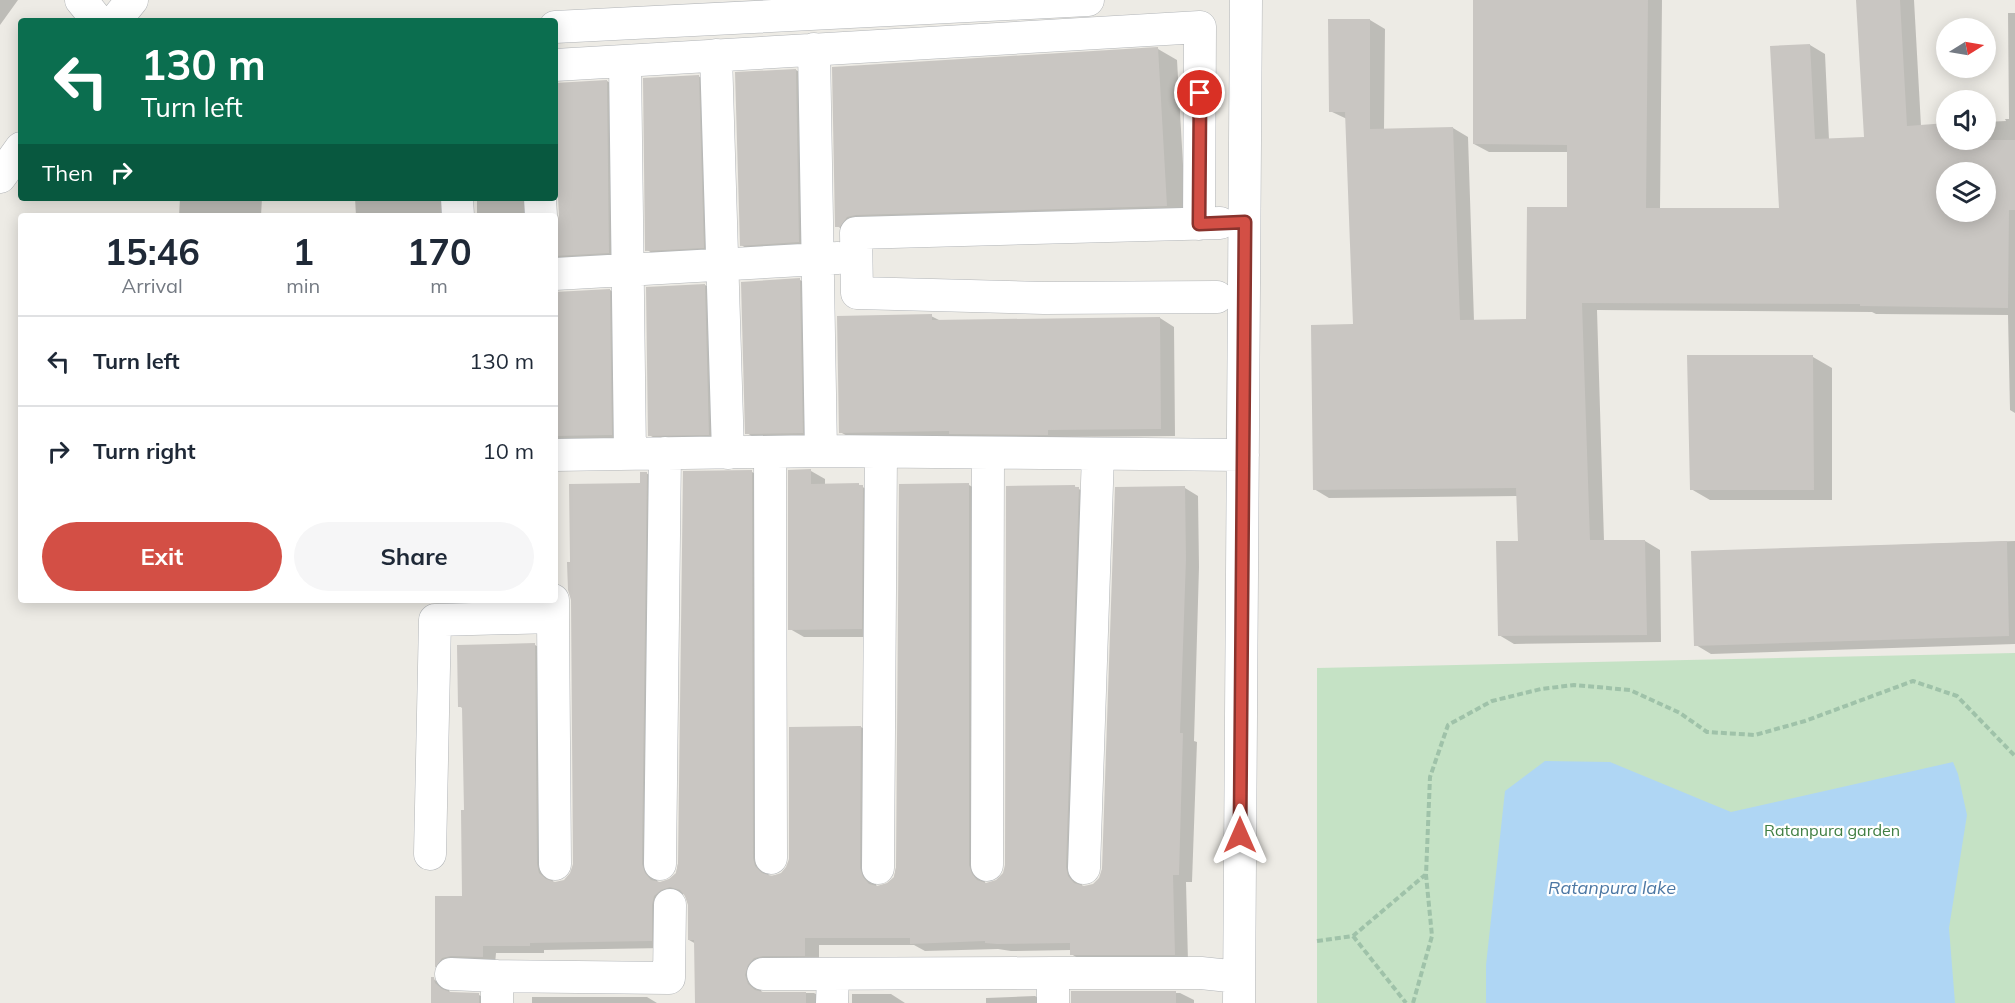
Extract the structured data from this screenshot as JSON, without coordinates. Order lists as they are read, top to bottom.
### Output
{
  "water": ["Ratanpura lake"],
  "parks": ["Ratanpura garden"],
  "north": "right",
  "page": {
    "turn": ["130 m", "Turn left"],
    "then": "Then",
    "eta": [
      "15:46",
      "Arrival",
      "1",
      "min",
      "170",
      "m"
    ],
    "list": [
      {
        "name": "Turn left",
        "value": "130 m"
      },
      {
        "name": "Turn right",
        "value": "10 m"
      }
    ],
    "buttons": ["Exit", "Share"]
  }
}
